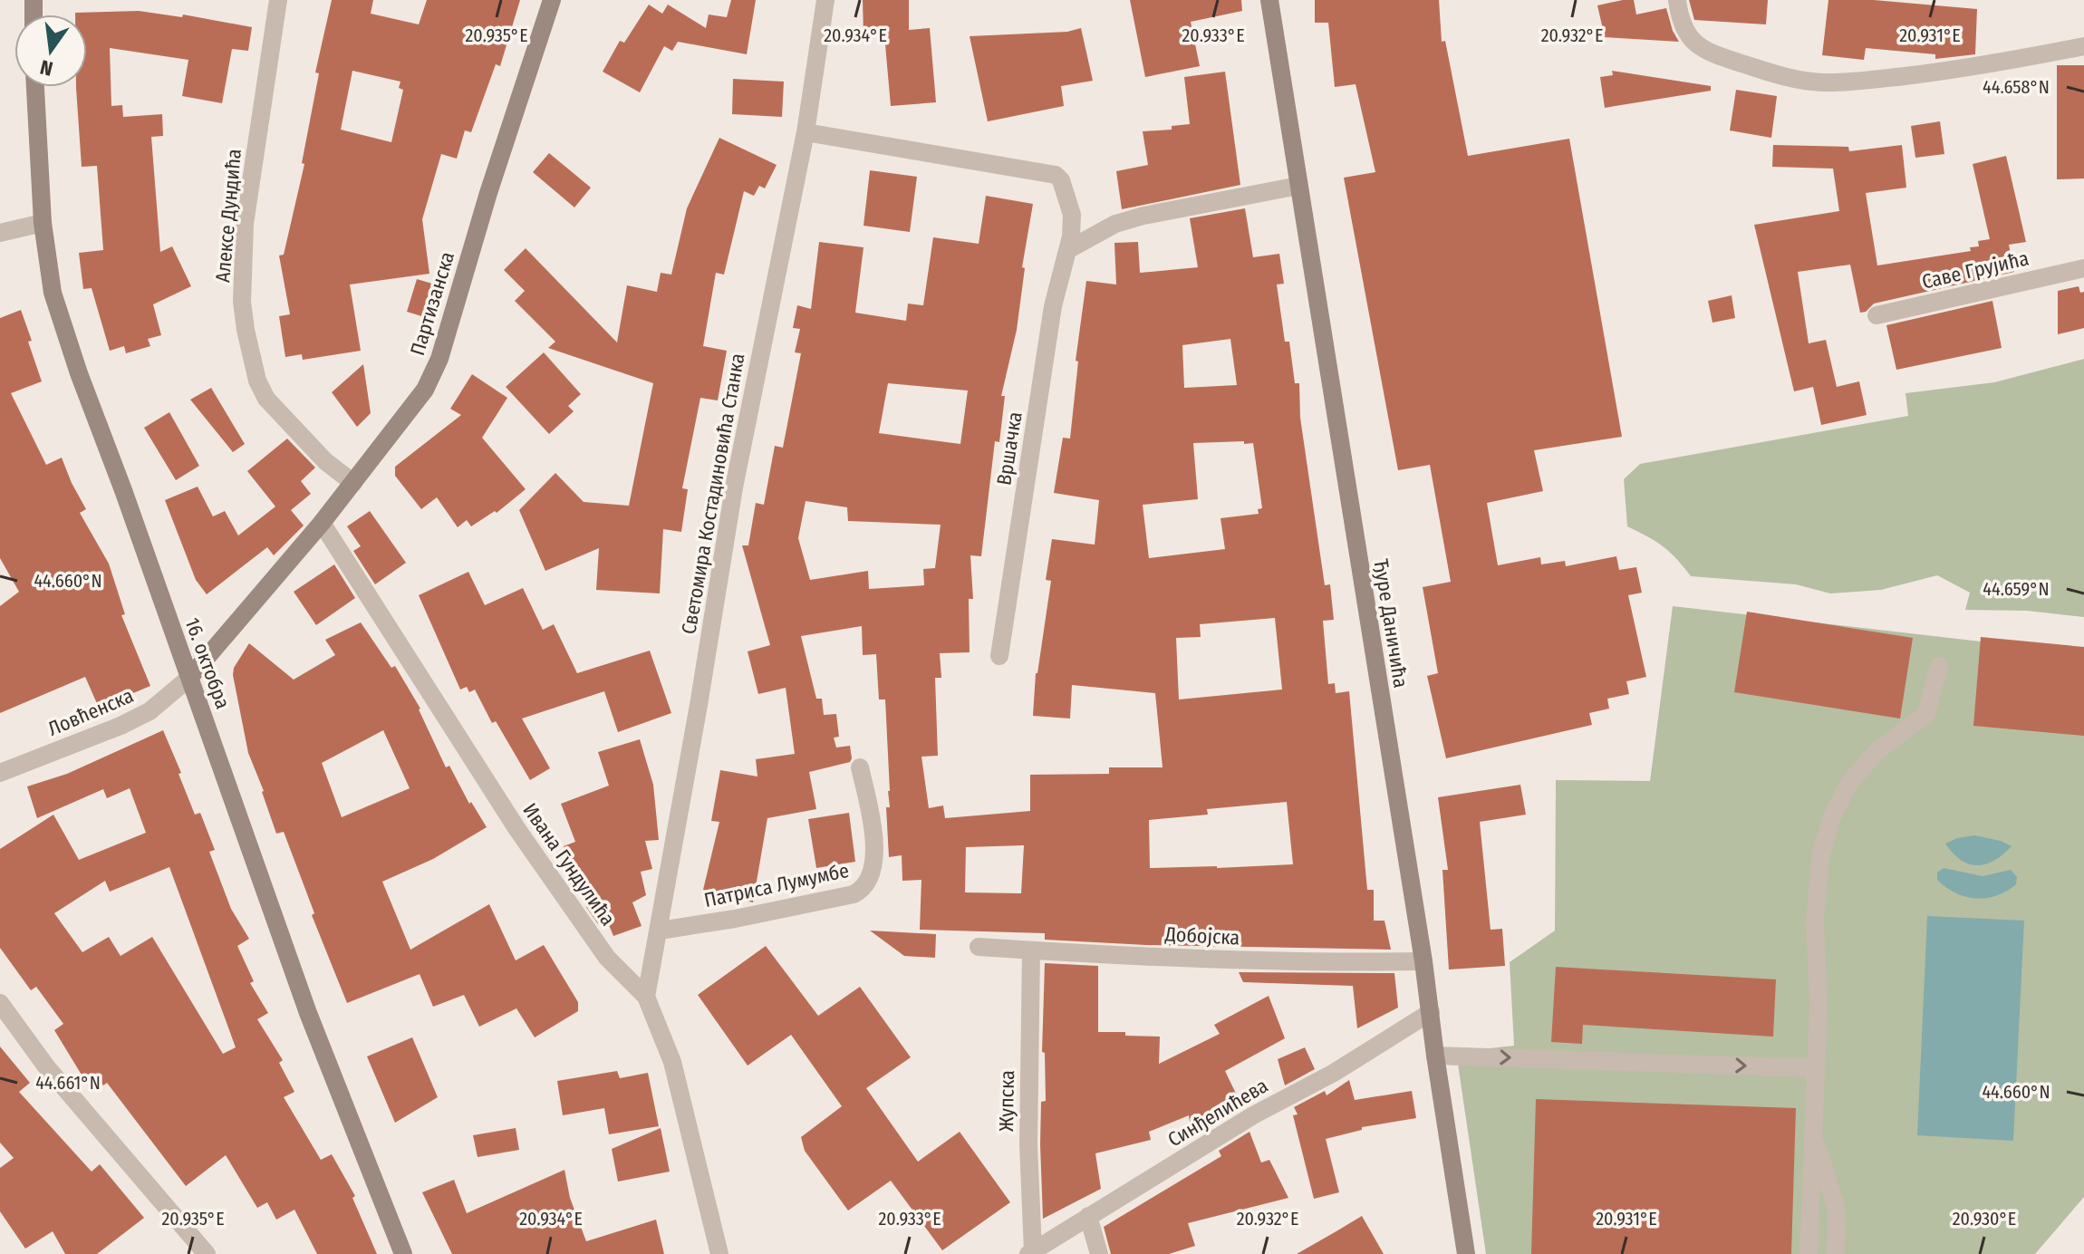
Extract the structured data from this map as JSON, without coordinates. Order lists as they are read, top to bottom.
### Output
{
  "streets": {
    "street": [
      "Алексе Дундића",
      "Саве Грујића",
      "Партизанска",
      "Вршачка",
      "Светомира Костадиновића Станка",
      "Ђуре Даничића",
      "16. октобра",
      "Ловћенска",
      "Ивана Гундулића",
      "Патриса Лумумбе",
      "Добојска",
      "Жупска",
      "Синђелићева"
    ]
  },
  "crossings": [
    ["Алексе Дундића", "Партизанска"],
    ["Партизанска", "16. октобра"],
    ["Партизанска", "Ловћенска"],
    ["Партизанска", "Ивана Гундулића"],
    ["Вршачка", "Светомира Костадиновића Станка"],
    ["Светомира Костадиновића Станка", "Ивана Гундулића"],
    ["Светомира Костадиновића Станка", "Патриса Лумумбе"],
    ["Ђуре Даничића", "Добојска"],
    ["Ђуре Даничића", "Синђелићева"],
    ["16. октобра", "Ловћенска"],
    ["Добојска", "Жупска"],
    ["Жупска", "Синђелићева"]
  ],
  "north": "bottom",
  "coordinates": [
    "20.935°E",
    "20.934°E",
    "20.933°E",
    "20.932°E",
    "20.931°E",
    "44.658°N",
    "44.660°N",
    "44.659°N",
    "44.661°N",
    "20.930°E"
  ]
}
